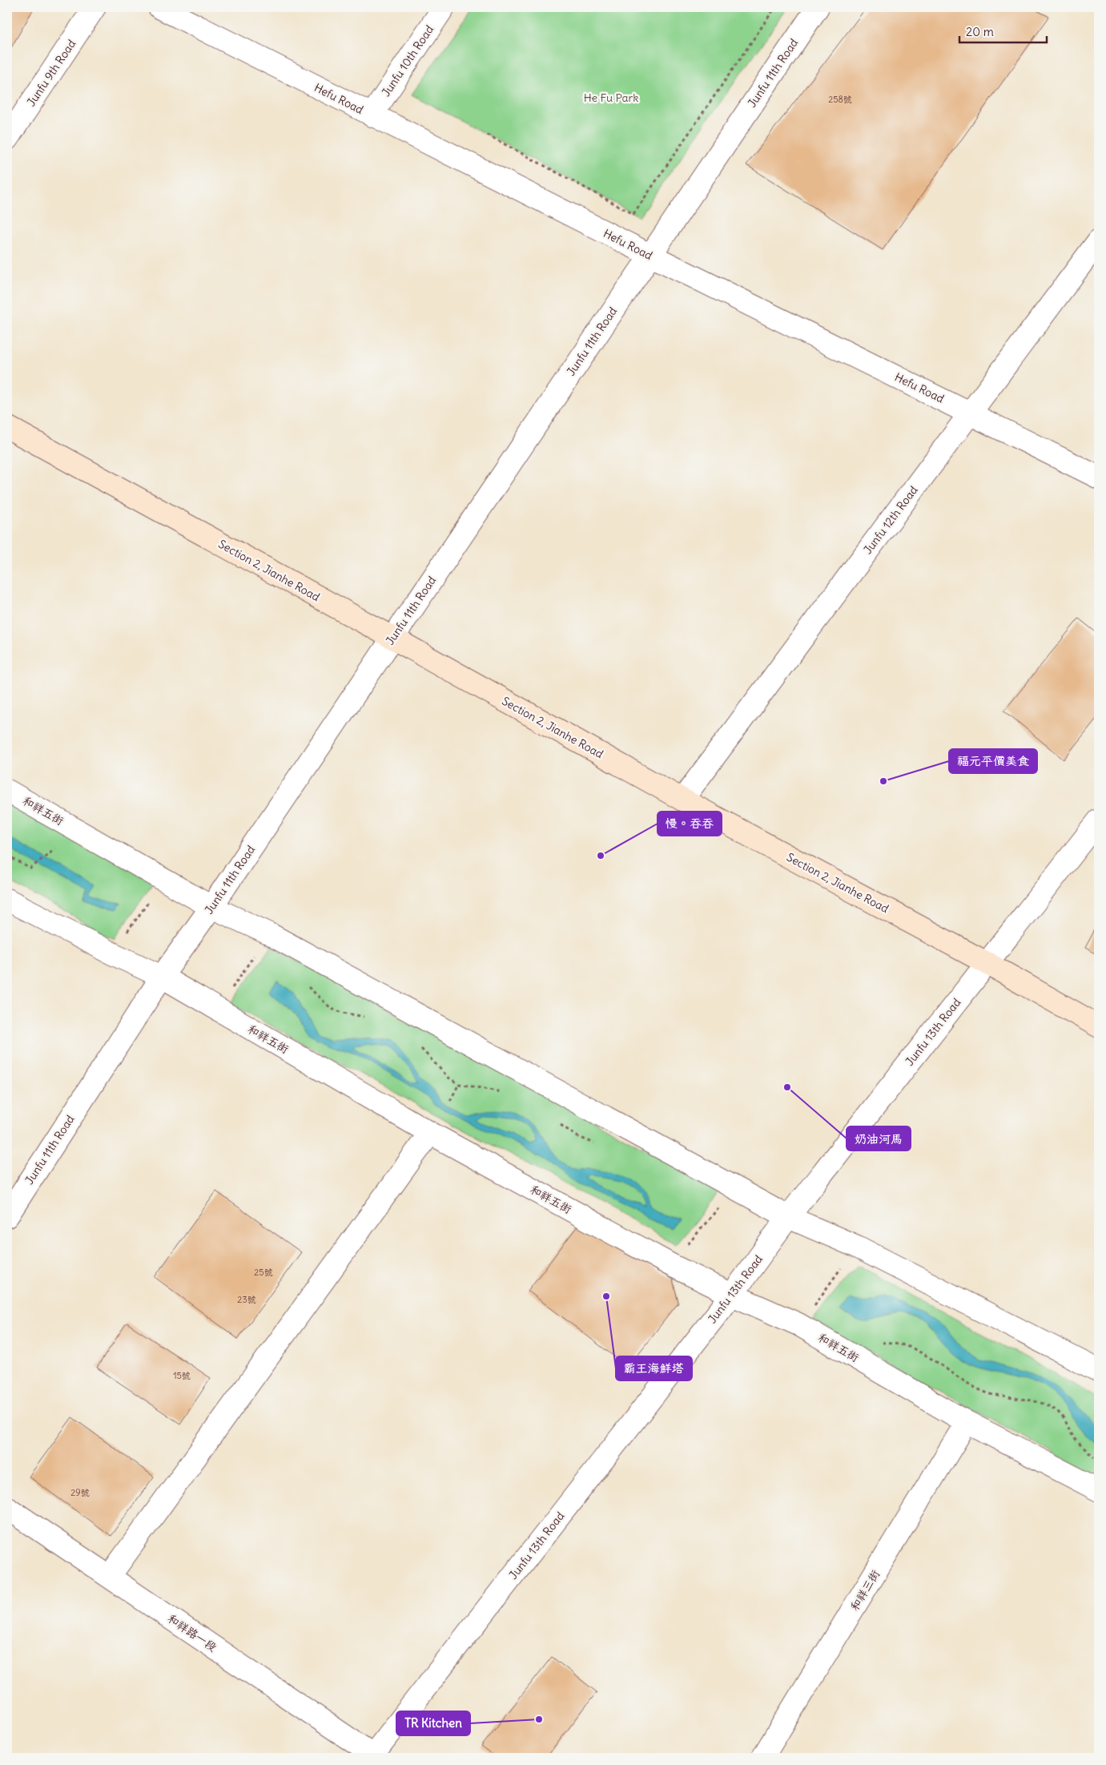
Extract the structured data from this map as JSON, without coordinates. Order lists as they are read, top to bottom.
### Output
{
  "streets": {
    "street": [
      "Junfu 10th Road",
      "Junfu 9th Road",
      "Junfu 11th Road",
      "Hefu Road",
      "Junfu 12th Road",
      "Section 2, Jianhe Road",
      "和祥五街",
      "Junfu 13th Road",
      "和祥三街",
      "和祥路一段"
    ]
  },
  "crossings": [
    ["Junfu 10th Road", "Hefu Road"],
    ["Junfu 11th Road", "Hefu Road"],
    ["Junfu 11th Road", "Section 2, Jianhe Road"],
    ["Junfu 11th Road", "和祥五街"],
    ["Hefu Road", "Junfu 12th Road"],
    ["Junfu 12th Road", "Section 2, Jianhe Road"],
    ["Section 2, Jianhe Road", "Junfu 13th Road"],
    ["和祥五街", "Junfu 13th Road"],
    ["和祥五街", "和祥三街"],
    ["Junfu 13th Road", "和祥路一段"]
  ],
  "parks": ["He Fu Park"],
  "places": [
    "福元平價美食",
    "慢。吞吞",
    "奶油河馬",
    "霸王海鮮塔",
    "TR Kitchen"
  ],
  "house_numbers": [
    "258號",
    "25號",
    "23號",
    "15號",
    "29號"
  ],
  "scale_bar": "20 m"
}
